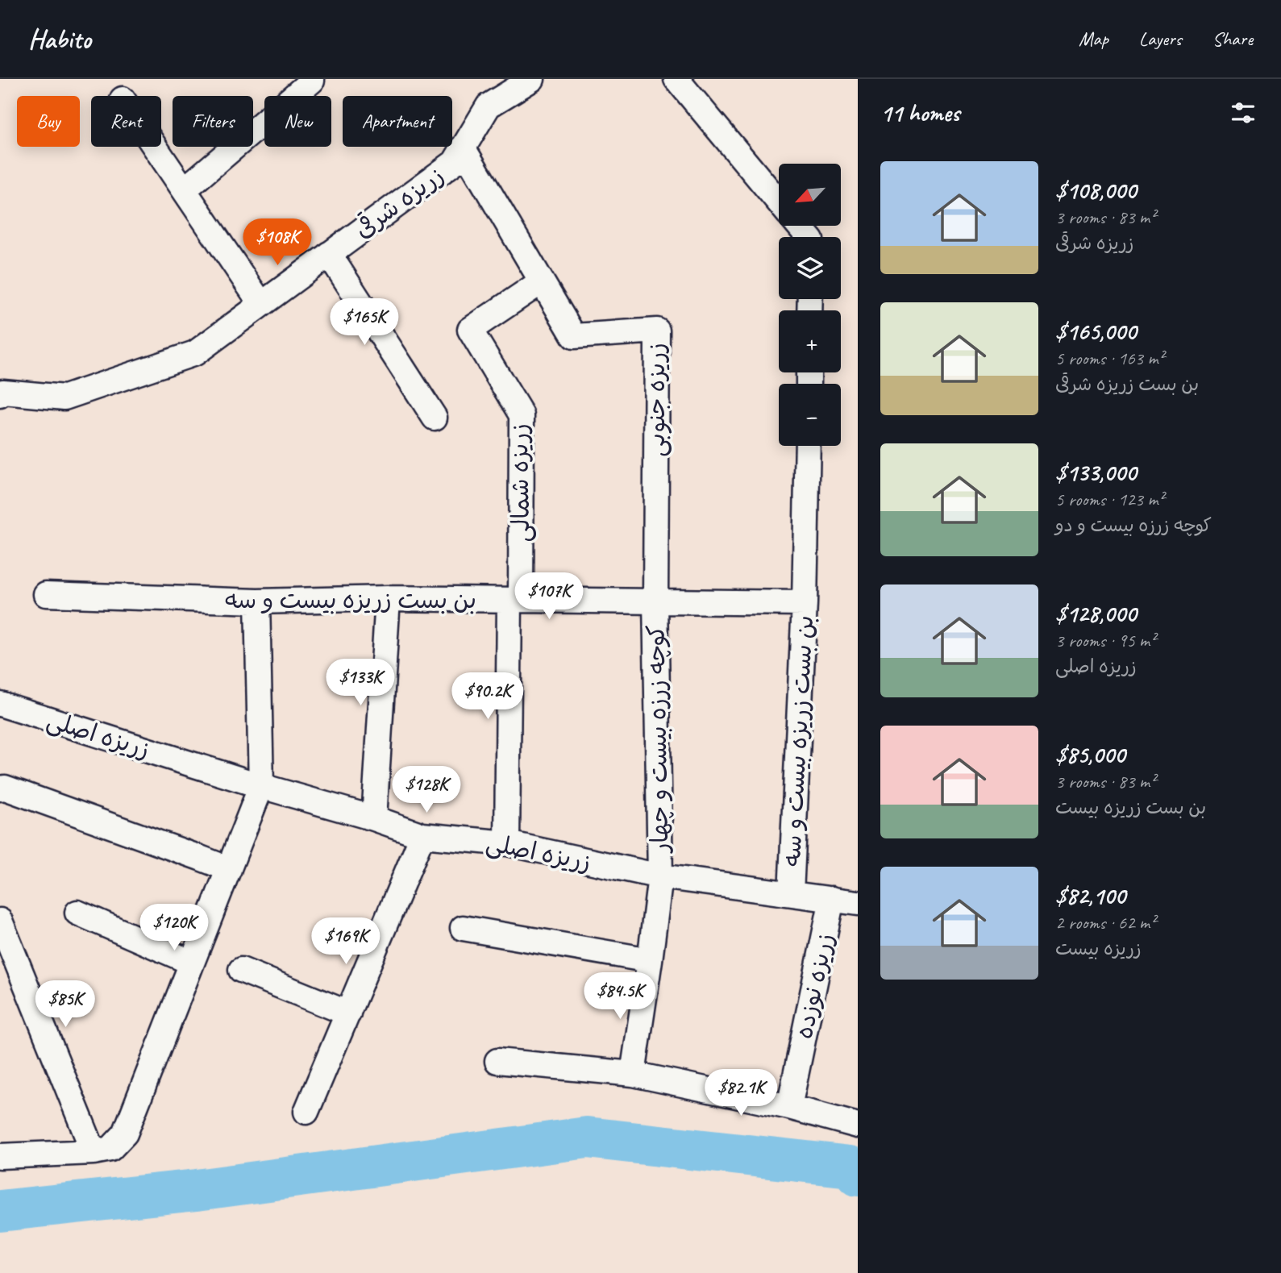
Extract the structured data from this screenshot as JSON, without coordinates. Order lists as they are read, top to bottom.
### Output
{
  "streets": {
    "street": [
      "زریزه شرقی",
      "زریزه جنوبی",
      "زریزه شمالی",
      "بن بست زریزه بیست و سه",
      "زریزه اصلی",
      "کوچه زرزه بیست و چهار",
      "زریزه نوزده"
    ]
  },
  "crossings": [
    ["زریزه شرقی", "زریزه جنوبی"],
    ["زریزه جنوبی", "زریزه شمالی"],
    ["زریزه جنوبی", "بن بست زریزه بیست و سه"],
    ["زریزه جنوبی", "کوچه زرزه بیست و چهار"],
    ["زریزه شمالی", "بن بست زریزه بیست و سه"],
    ["بن بست زریزه بیست و سه", "زریزه اصلی"],
    ["بن بست زریزه بیست و سه", "کوچه زرزه بیست و چهار"],
    ["زریزه اصلی", "کوچه زرزه بیست و چهار"],
    ["زریزه اصلی", "زریزه نوزده"]
  ],
  "north": "bottom left",
  "page": {
    "header": "Habito",
    "nav": ["Map", "Layers", "Share"],
    "heading": "11 homes",
    "chip": [
      "Buy",
      "Rent",
      "Filters",
      "New",
      "Apartment"
    ],
    "list": [
      {
        "name": "$108,000",
        "note": "3 rooms · 83 m² · زریزه شرقی"
      },
      {
        "name": "$165,000",
        "note": "5 rooms · 163 m² · بن بست زریزه شرقی"
      },
      {
        "name": "$133,000",
        "note": "5 rooms · 123 m² · کوچه زرزه بیست و دو"
      },
      {
        "name": "$128,000",
        "note": "3 rooms · 95 m² · زریزه اصلی"
      },
      {
        "name": "$85,000",
        "note": "3 rooms · 83 m² · بن بست زریزه بیست"
      },
      {
        "name": "$82,100",
        "note": "2 rooms · 62 m² · زریزه بیست"
      }
    ],
    "map_buttons": ["+", "−"],
    "price": [
      "$108K",
      "$165K",
      "$107K",
      "$133K",
      "$90.2K",
      "$128K",
      "$120K",
      "$169K",
      "$84.5K",
      "$85K",
      "$82.1K"
    ]
  }
}
